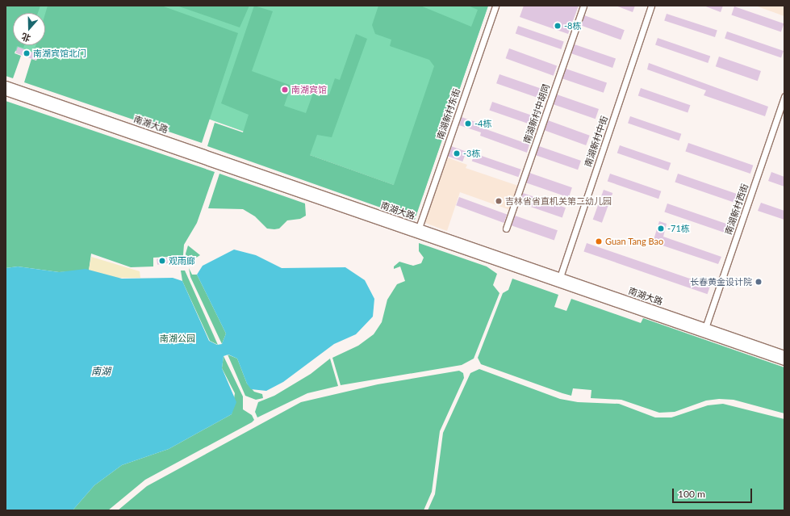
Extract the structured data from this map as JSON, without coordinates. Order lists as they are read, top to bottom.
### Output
{
  "streets": {
    "main road": ["南湖大路"],
    "street": [
      "南湖新村东街",
      "南湖新村中胡同",
      "南湖新村中街",
      "南湖新村西街"
    ]
  },
  "crossings": [
    ["南湖新村东街", "南湖大路"],
    ["南湖大路", "南湖新村中街"],
    ["南湖大路", "南湖新村西街"]
  ],
  "water": ["南湖"],
  "parks": ["南湖公园"],
  "places": [
    "-8栋",
    "南湖宾馆北门",
    "南湖宾馆",
    "-4栋",
    "-3栋",
    "吉林省省直机关第二幼儿园",
    "-71栋",
    "Guan Tang Bao",
    "观雨廊",
    "长春黄金设计院"
  ],
  "scale_bar": "100 m",
  "north": "bottom"
}
